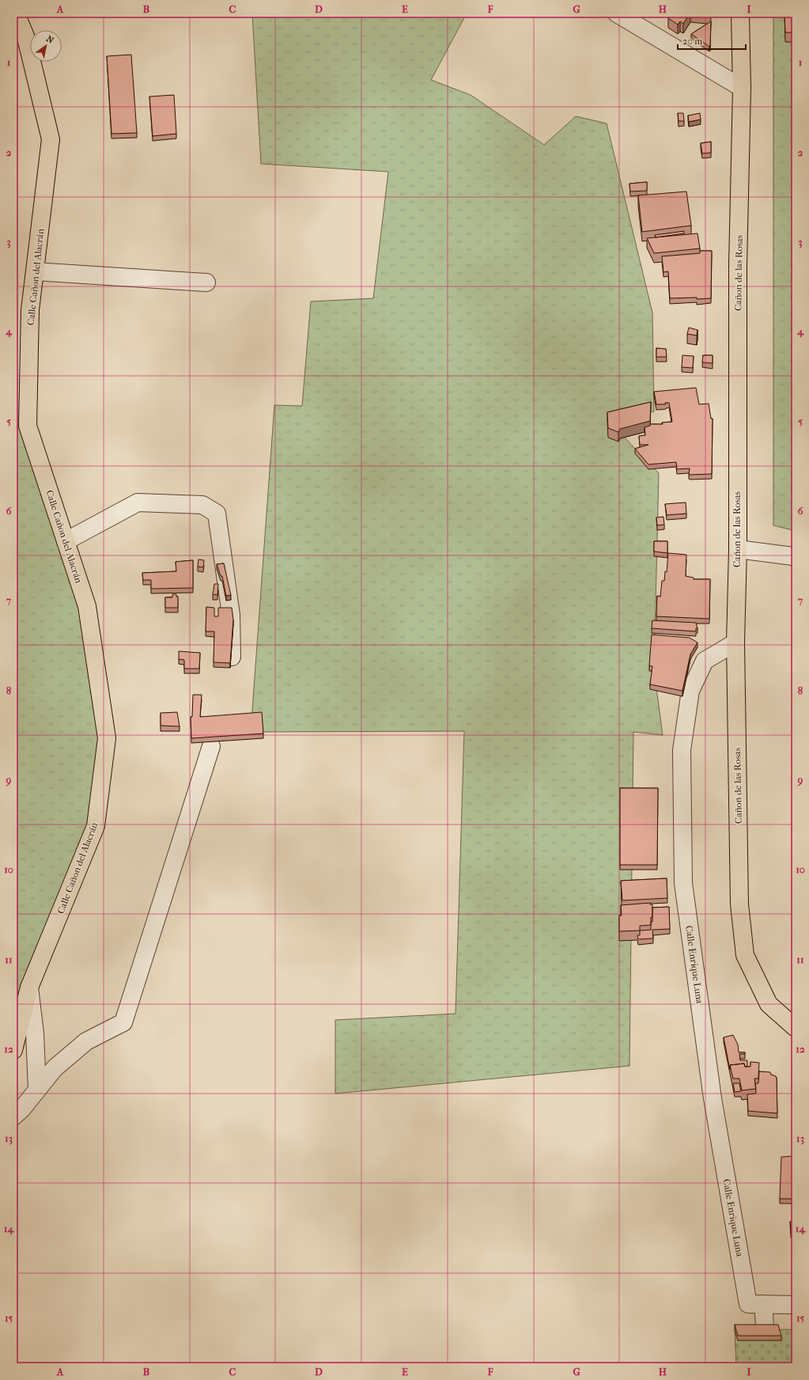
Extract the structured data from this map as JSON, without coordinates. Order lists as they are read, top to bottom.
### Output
{
  "streets": {
    "main road": ["Cañon de las Rosas", "Calle Cañon del Alacrán"],
    "street": ["Calle Enrique Luna"]
  },
  "crossings": [
    ["Cañon de las Rosas", "Calle Enrique Luna"]
  ],
  "scale_bar": "20 m",
  "north": "top right",
  "grid": {
    "columns": [
      "A",
      "B",
      "C",
      "D",
      "E",
      "F",
      "G",
      "H",
      "I"
    ],
    "rows": [
      "1",
      "2",
      "3",
      "4",
      "5",
      "6",
      "7",
      "8",
      "9",
      "10",
      "11",
      "12",
      "13",
      "14",
      "15"
    ]
  }
}
